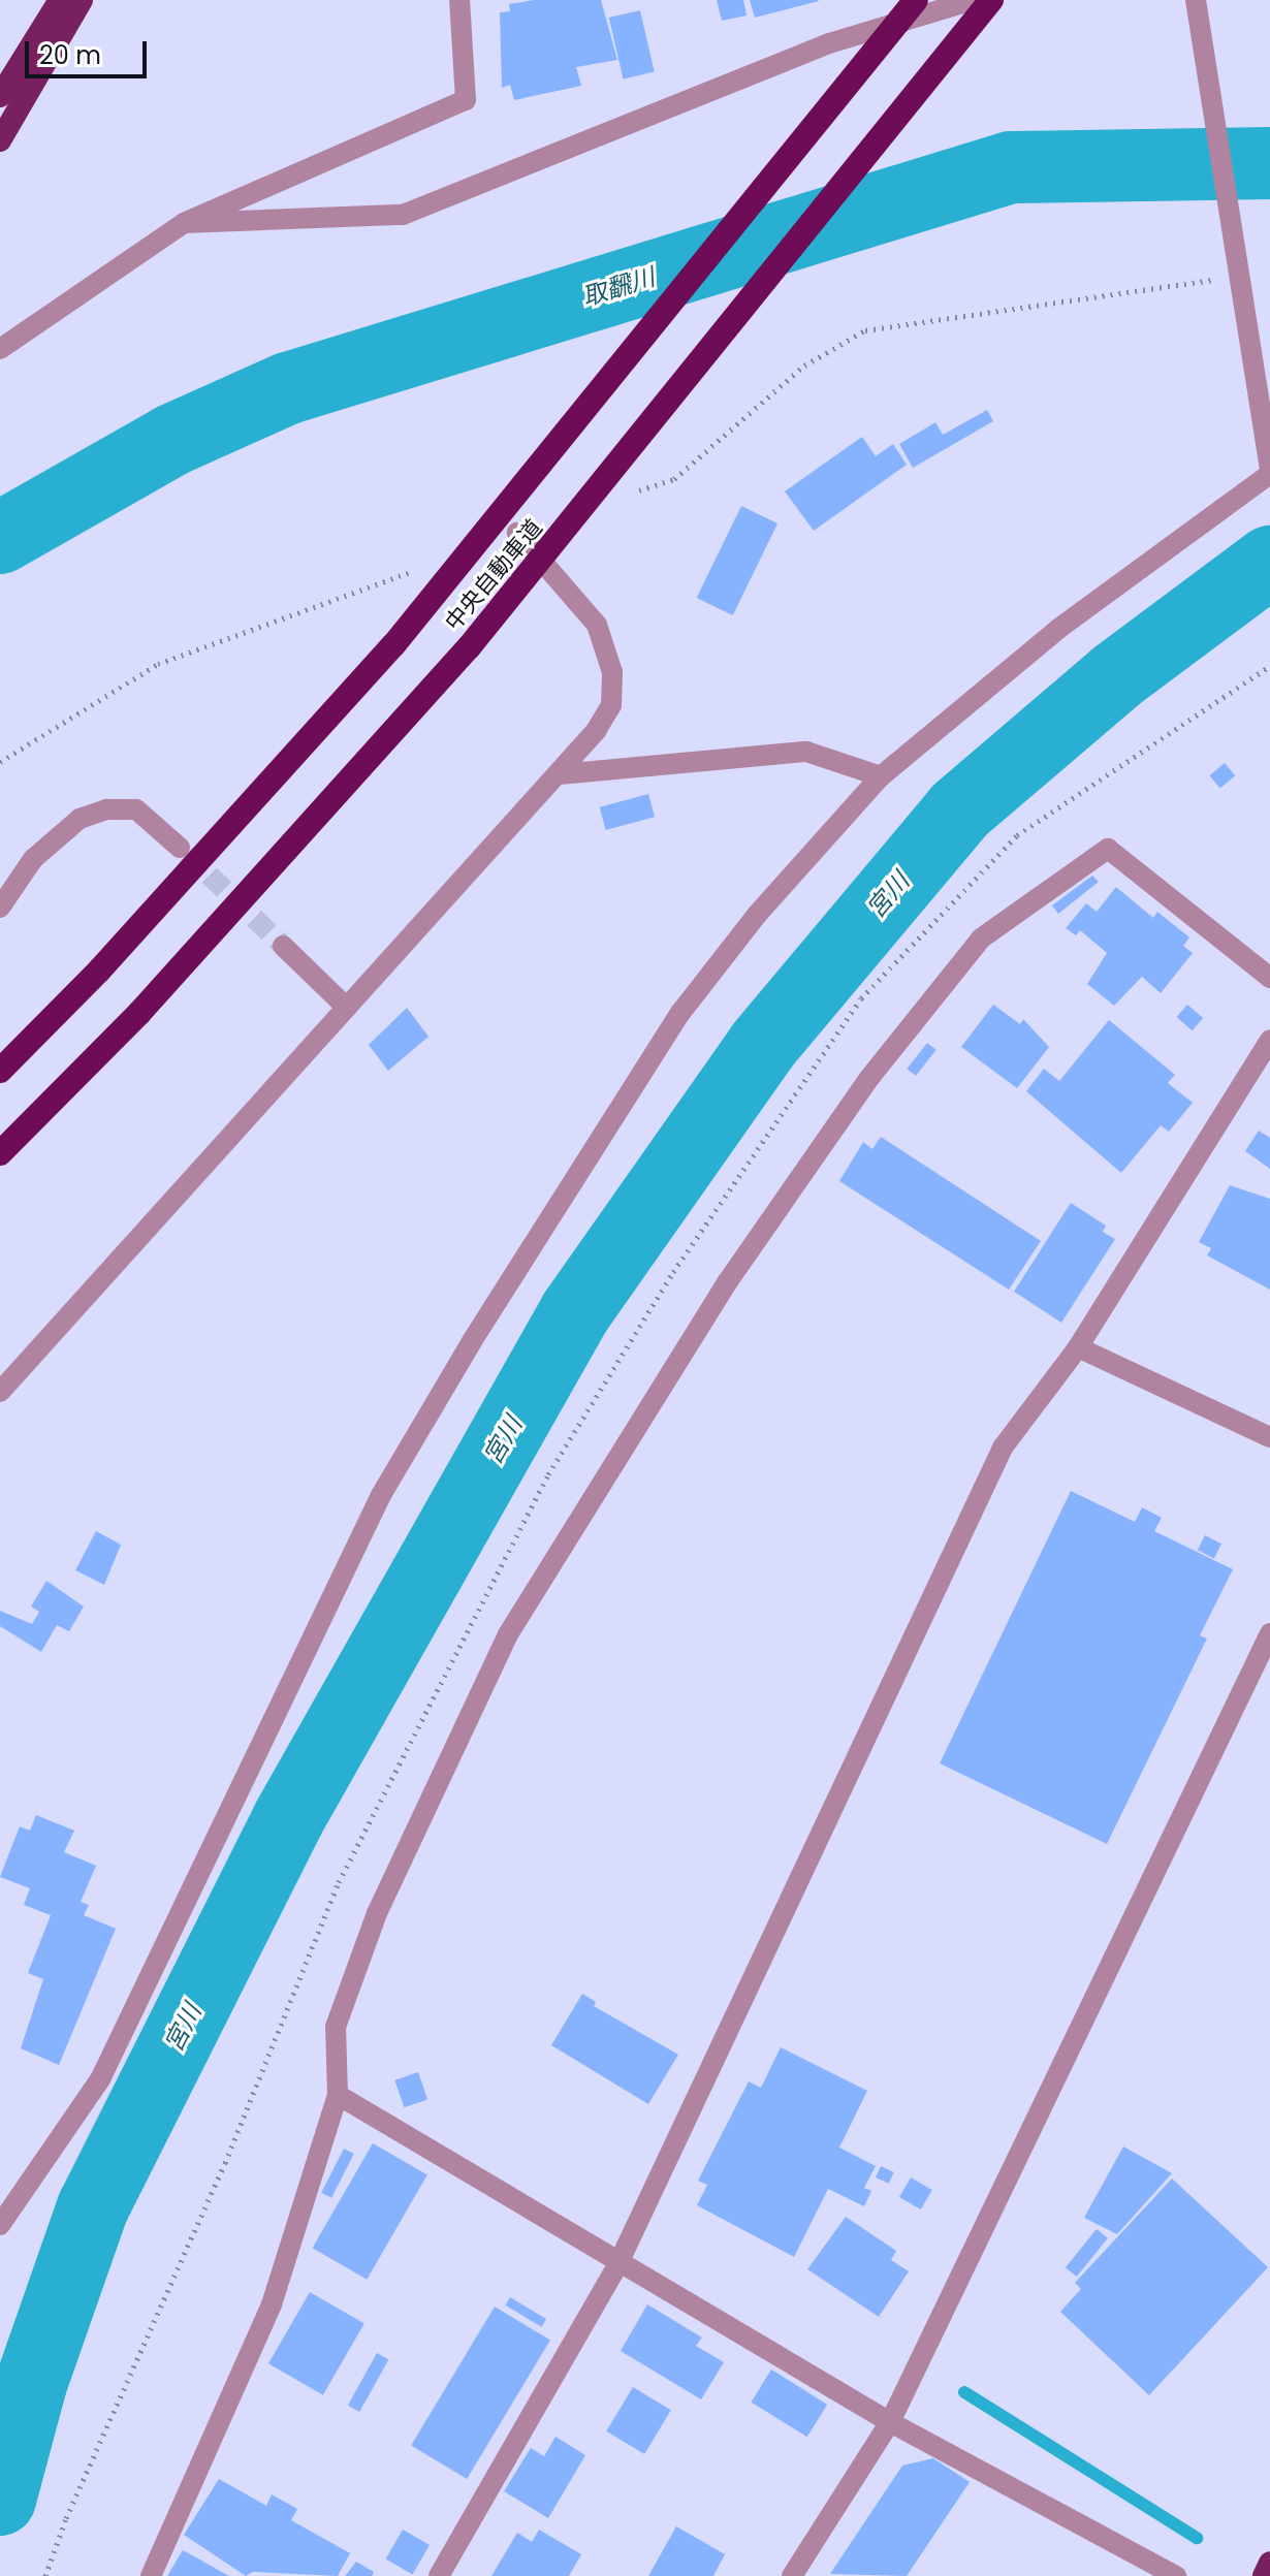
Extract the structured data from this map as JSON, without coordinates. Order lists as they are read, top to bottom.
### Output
{
  "streets": {
    "highway": ["中央自動車道"]
  },
  "water": ["取飜川", "宮川"],
  "scale_bar": "20 m"
}
